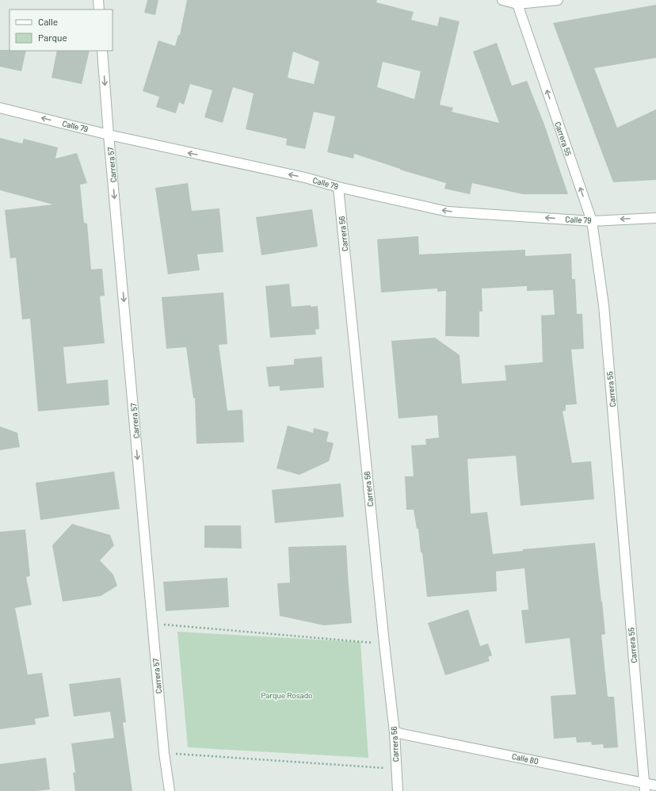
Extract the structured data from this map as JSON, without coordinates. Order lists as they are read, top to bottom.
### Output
{
  "streets": {
    "street": [
      "Calle 79",
      "Carrera 55",
      "Carrera 57",
      "Carrera 56",
      "Calle 80"
    ]
  },
  "crossings": [
    ["Calle 79", "Carrera 55"],
    ["Calle 79", "Carrera 57"],
    ["Calle 79", "Carrera 56"],
    ["Carrera 55", "Calle 80"],
    ["Carrera 56", "Calle 80"]
  ],
  "one_way": ["Calle 79", "Carrera 57"],
  "parks": ["Parque Rosado"],
  "legend": ["Calle", "Parque"]
}
